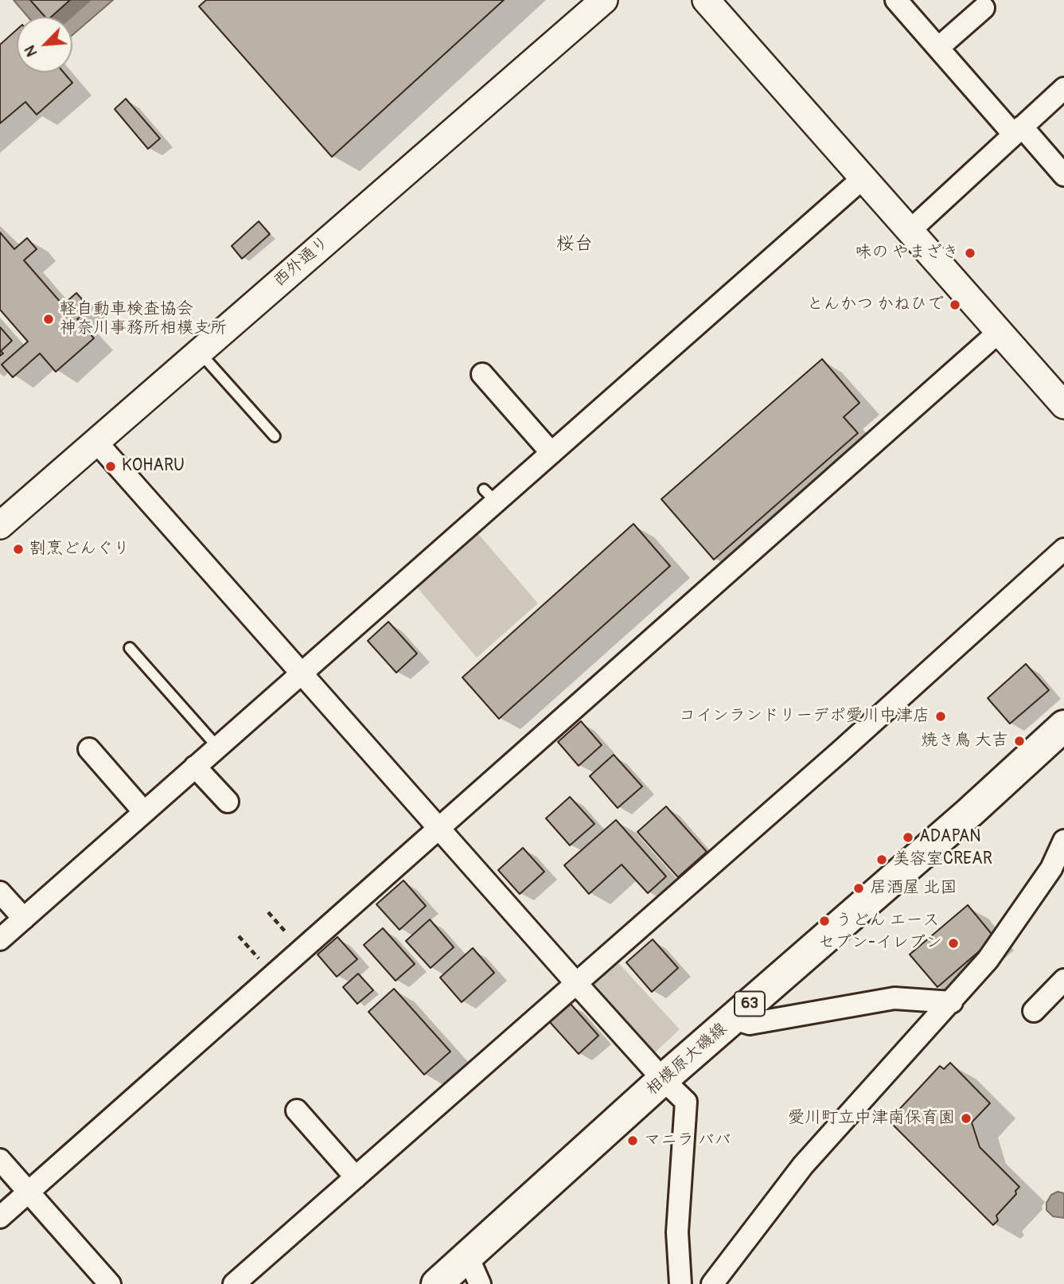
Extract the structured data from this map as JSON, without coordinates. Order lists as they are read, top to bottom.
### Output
{
  "streets": {
    "main road": ["63", "相模原大磯線"],
    "street": ["西外通り"]
  },
  "districts": ["桜台"],
  "places": [
    "味の やまざき",
    "とんかつ かねひで",
    "軽自動車検査協会 神奈川事務所相模支所",
    "KOHARU",
    "割烹どんぐり",
    "コインランドリーデポ愛川中津店",
    "焼き鳥 大吉",
    "ADAPAN",
    "美容室CREAR",
    "居酒屋 北国",
    "うどん エース",
    "セブン-イレブン",
    "愛川町立中津南保育園",
    "マニラ ババ"
  ],
  "north": "bottom left"
}
